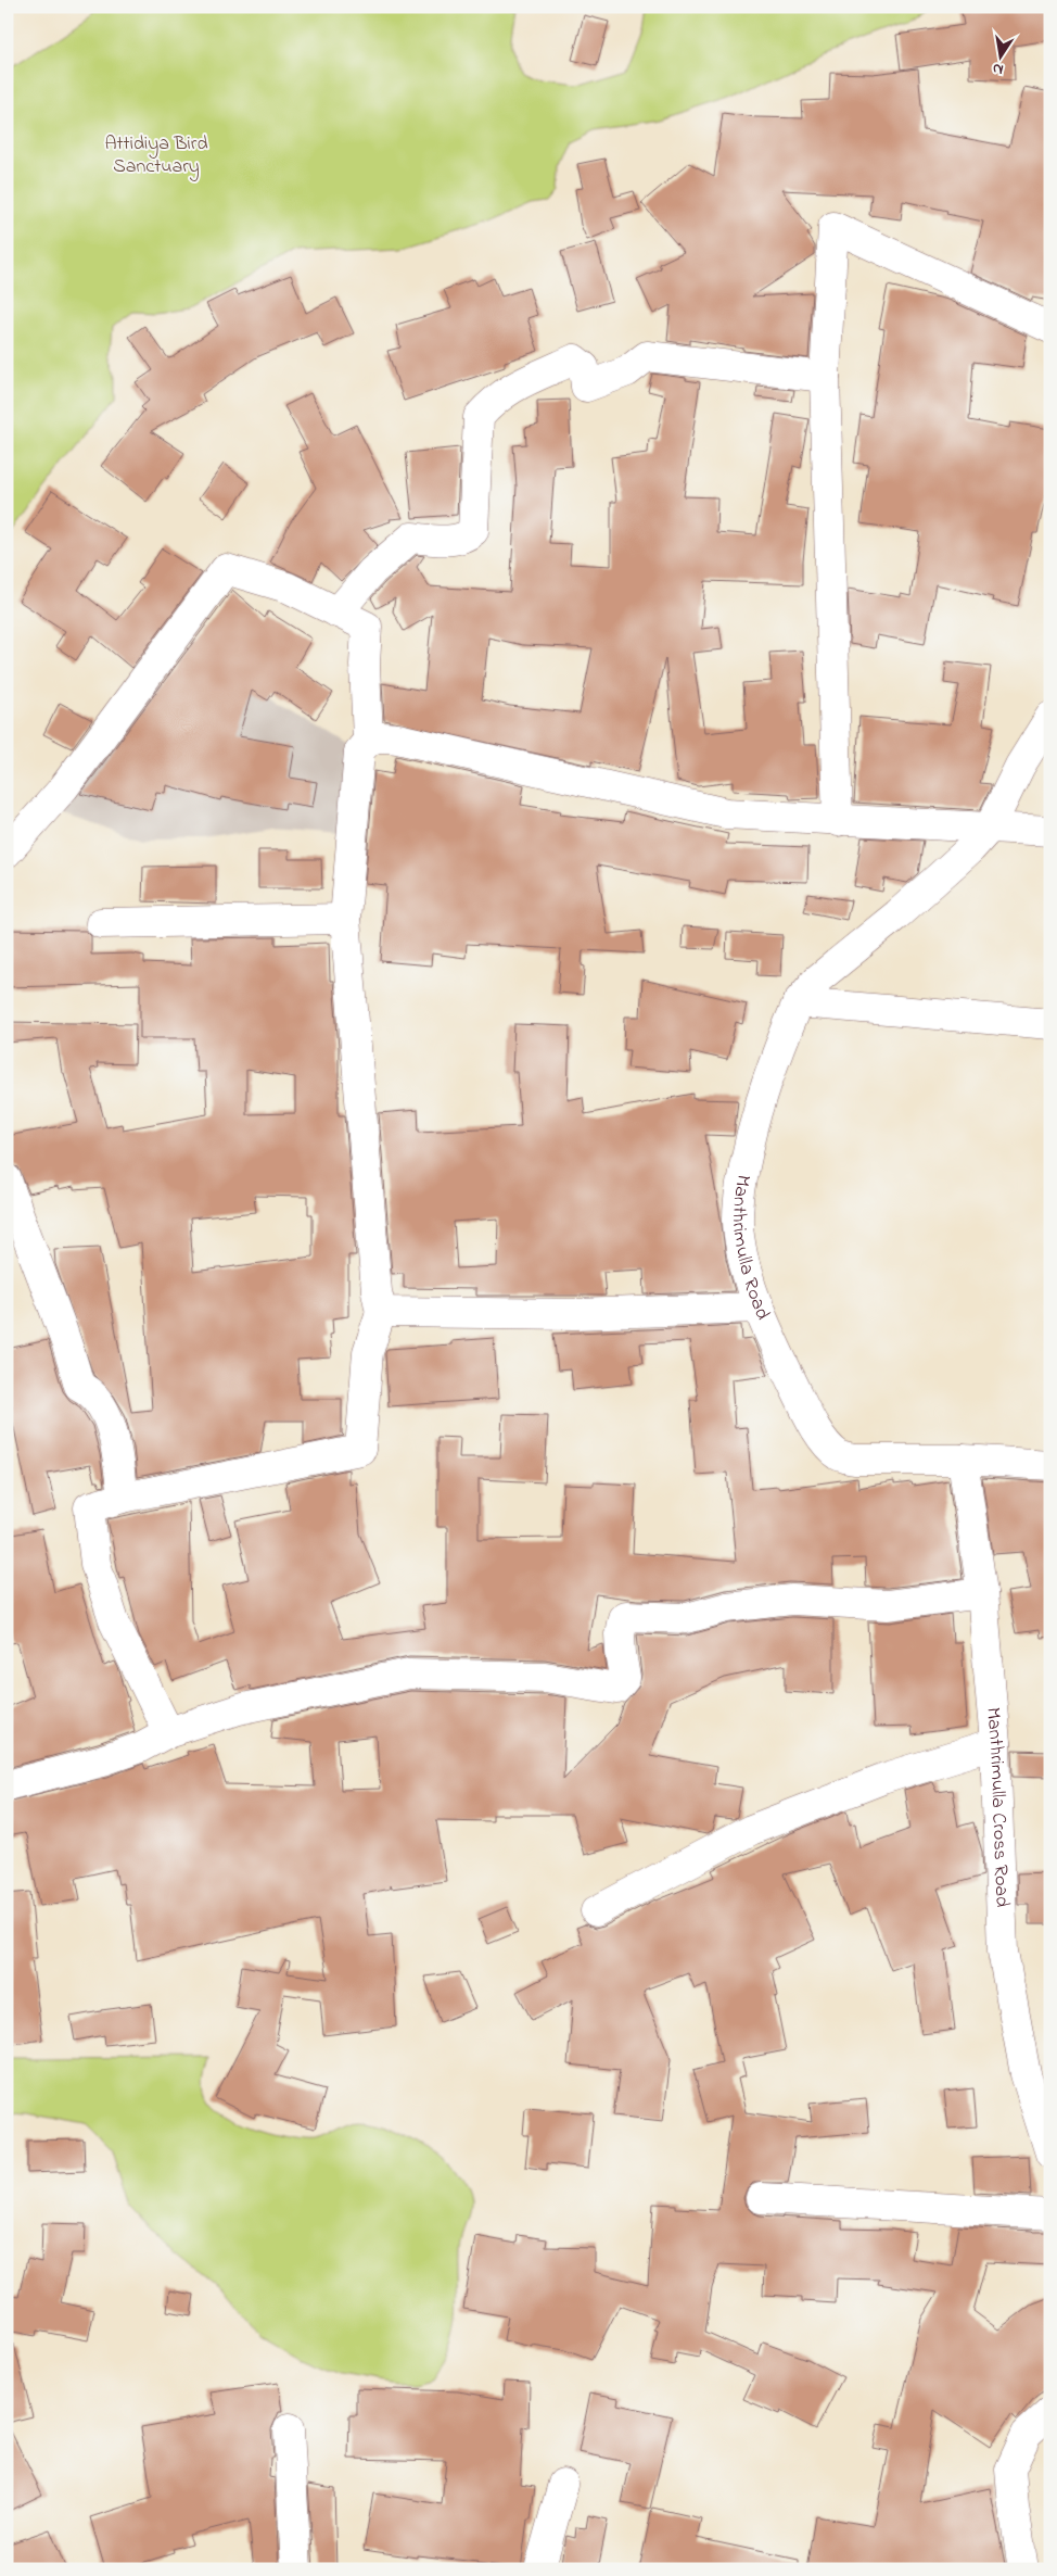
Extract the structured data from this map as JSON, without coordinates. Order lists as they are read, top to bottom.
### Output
{
  "streets": {
    "street": ["Manthrimulla Road", "Manthrimulla Cross Road"]
  },
  "crossings": [
    ["Manthrimulla Road", "Manthrimulla Cross Road"]
  ],
  "parks": ["Attidiya Bird Sanctuary"],
  "north": "bottom"
}
